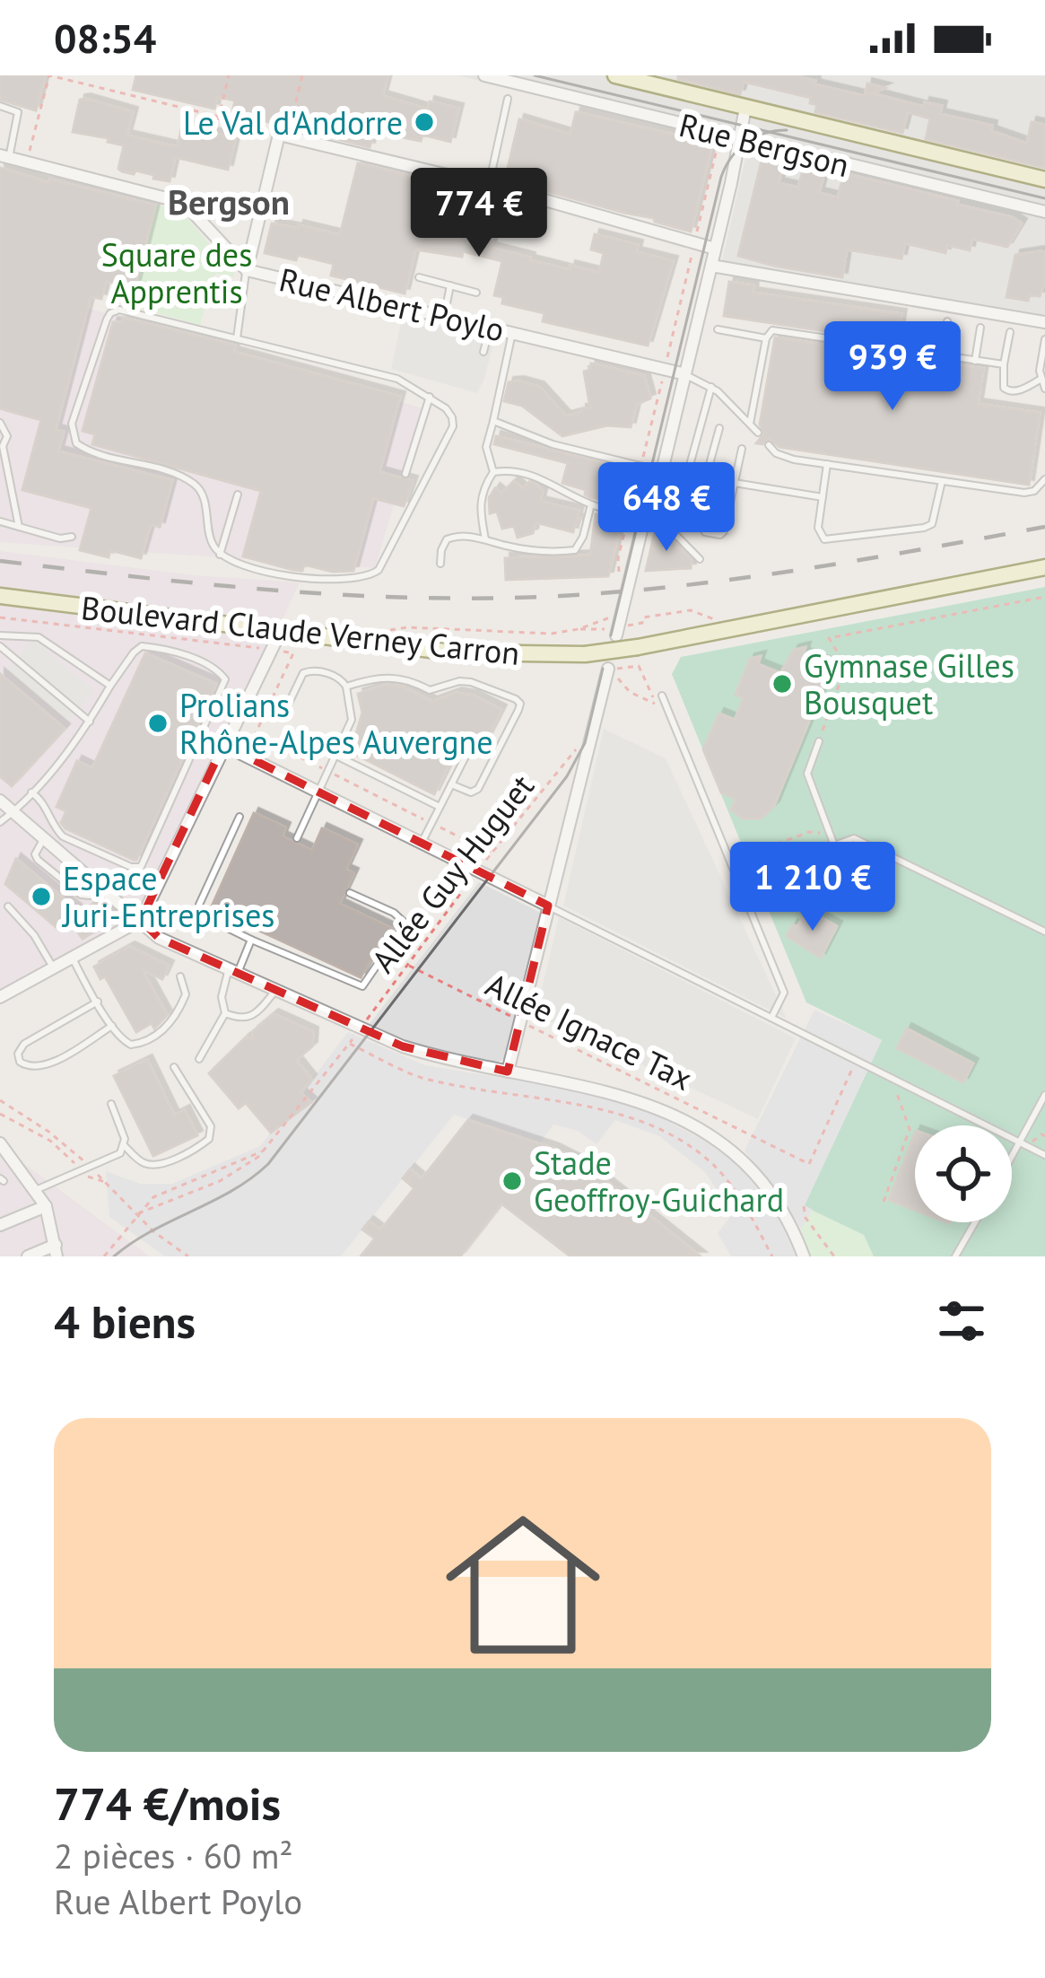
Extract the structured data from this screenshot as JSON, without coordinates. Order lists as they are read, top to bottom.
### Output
{
  "streets": {
    "main road": ["Rue Bergson", "Boulevard Claude Verney Carron"],
    "street": ["Rue Albert Poylo"],
    "path": ["Allée Guy Huguet", "Allée Ignace Tax"]
  },
  "crossings": [
    ["Allée Guy Huguet", "Allée Ignace Tax"]
  ],
  "districts": ["Bergson"],
  "parks": ["Square des Apprentis"],
  "places": [
    "Le Val d'Andorre",
    "Gymnase Gilles Bousquet",
    "Prolians Rhône-Alpes Auvergne",
    "Espace Juri-Entreprises",
    "Stade Geoffroy-Guichard"
  ],
  "page": {
    "status": "08:54",
    "price": [
      "774 €",
      "939 €",
      "648 €",
      "1 210 €"
    ],
    "heading": "4 biens",
    "list": [
      {
        "name": "774 €/mois",
        "note": "2 pièces · 60 m² · Rue Albert Poylo"
      }
    ]
  }
}
